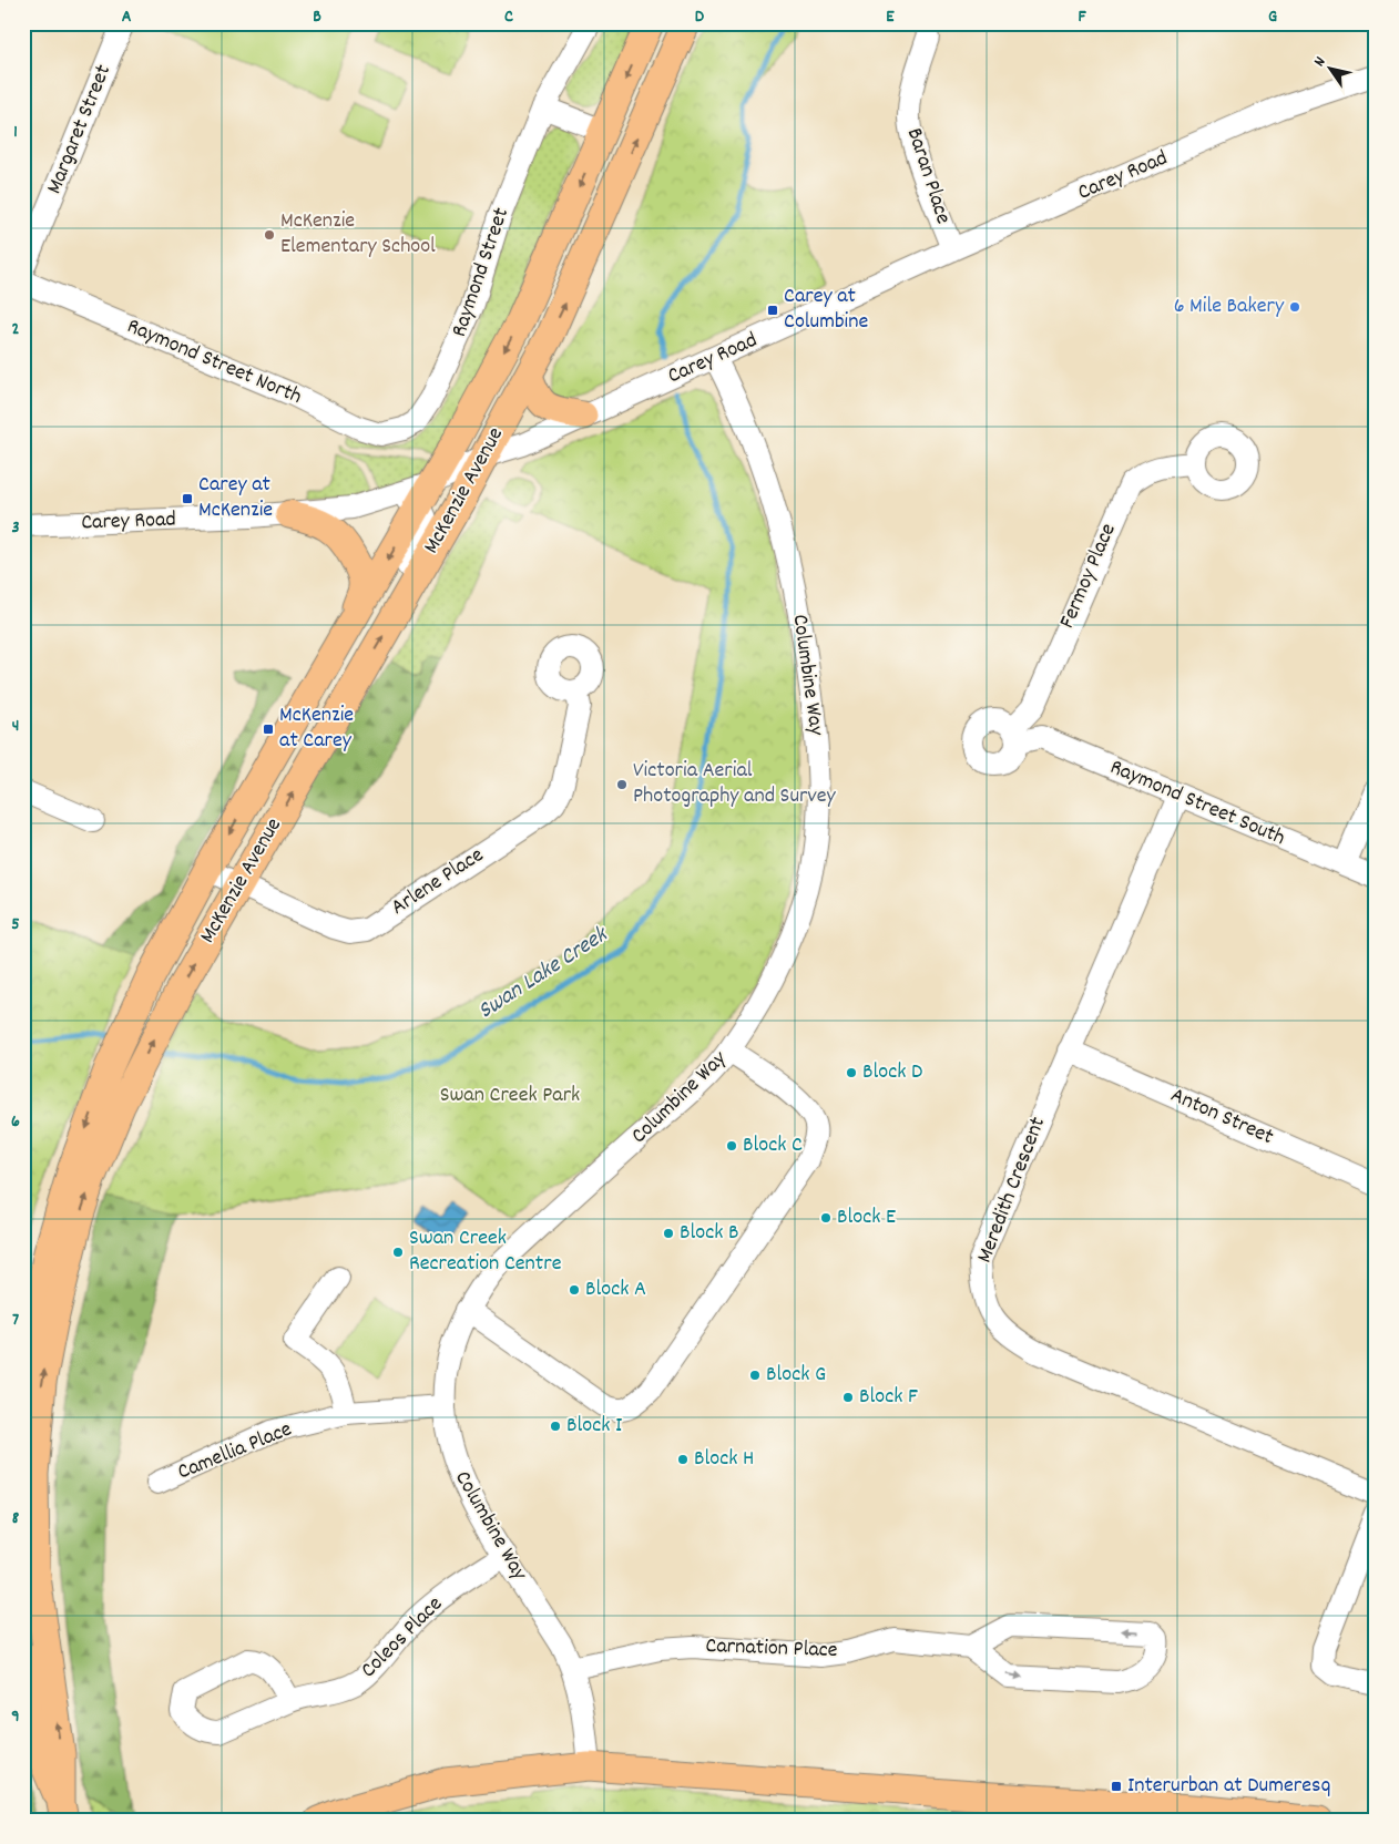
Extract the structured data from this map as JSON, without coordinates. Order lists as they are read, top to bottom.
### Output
{
  "streets": {
    "main road": ["McKenzie Avenue"],
    "street": [
      "Margaret Street",
      "Baran Place",
      "Carey Road",
      "Raymond Street",
      "Raymond Street North",
      "Fermoy Place",
      "Columbine Way",
      "Raymond Street South",
      "Arlene Place",
      "Anton Street",
      "Meredith Crescent",
      "Camellia Place",
      "Coleos Place",
      "Carnation Place"
    ]
  },
  "crossings": [
    ["Baran Place", "Carey Road"],
    ["Carey Road", "McKenzie Avenue"],
    ["Carey Road", "Columbine Way"],
    ["Raymond Street", "Raymond Street North"],
    ["McKenzie Avenue", "Arlene Place"],
    ["Fermoy Place", "Raymond Street South"],
    ["Columbine Way", "Camellia Place"],
    ["Columbine Way", "Coleos Place"],
    ["Columbine Way", "Carnation Place"],
    ["Raymond Street South", "Meredith Crescent"],
    ["Anton Street", "Meredith Crescent"]
  ],
  "water": ["Swan Lake Creek"],
  "parks": ["Swan Creek Park"],
  "places": {
    "other": [
      "McKenzie Elementary School",
      "6 Mile Bakery",
      "Victoria Aerial Photography and Survey",
      "Block D",
      "Block C",
      "Block E",
      "Block B",
      "Swan Creek Recreation Centre",
      "Block A",
      "Block G",
      "Block F",
      "Block I",
      "Block H"
    ],
    "transit": [
      "Carey at Columbine",
      "Carey at McKenzie",
      "McKenzie at Carey",
      "Interurban at Dumeresq"
    ]
  },
  "north": "top left",
  "grid": {
    "columns": [
      "A",
      "B",
      "C",
      "D",
      "E",
      "F",
      "G"
    ],
    "rows": [
      "1",
      "2",
      "3",
      "4",
      "5",
      "6",
      "7",
      "8",
      "9"
    ]
  }
}
